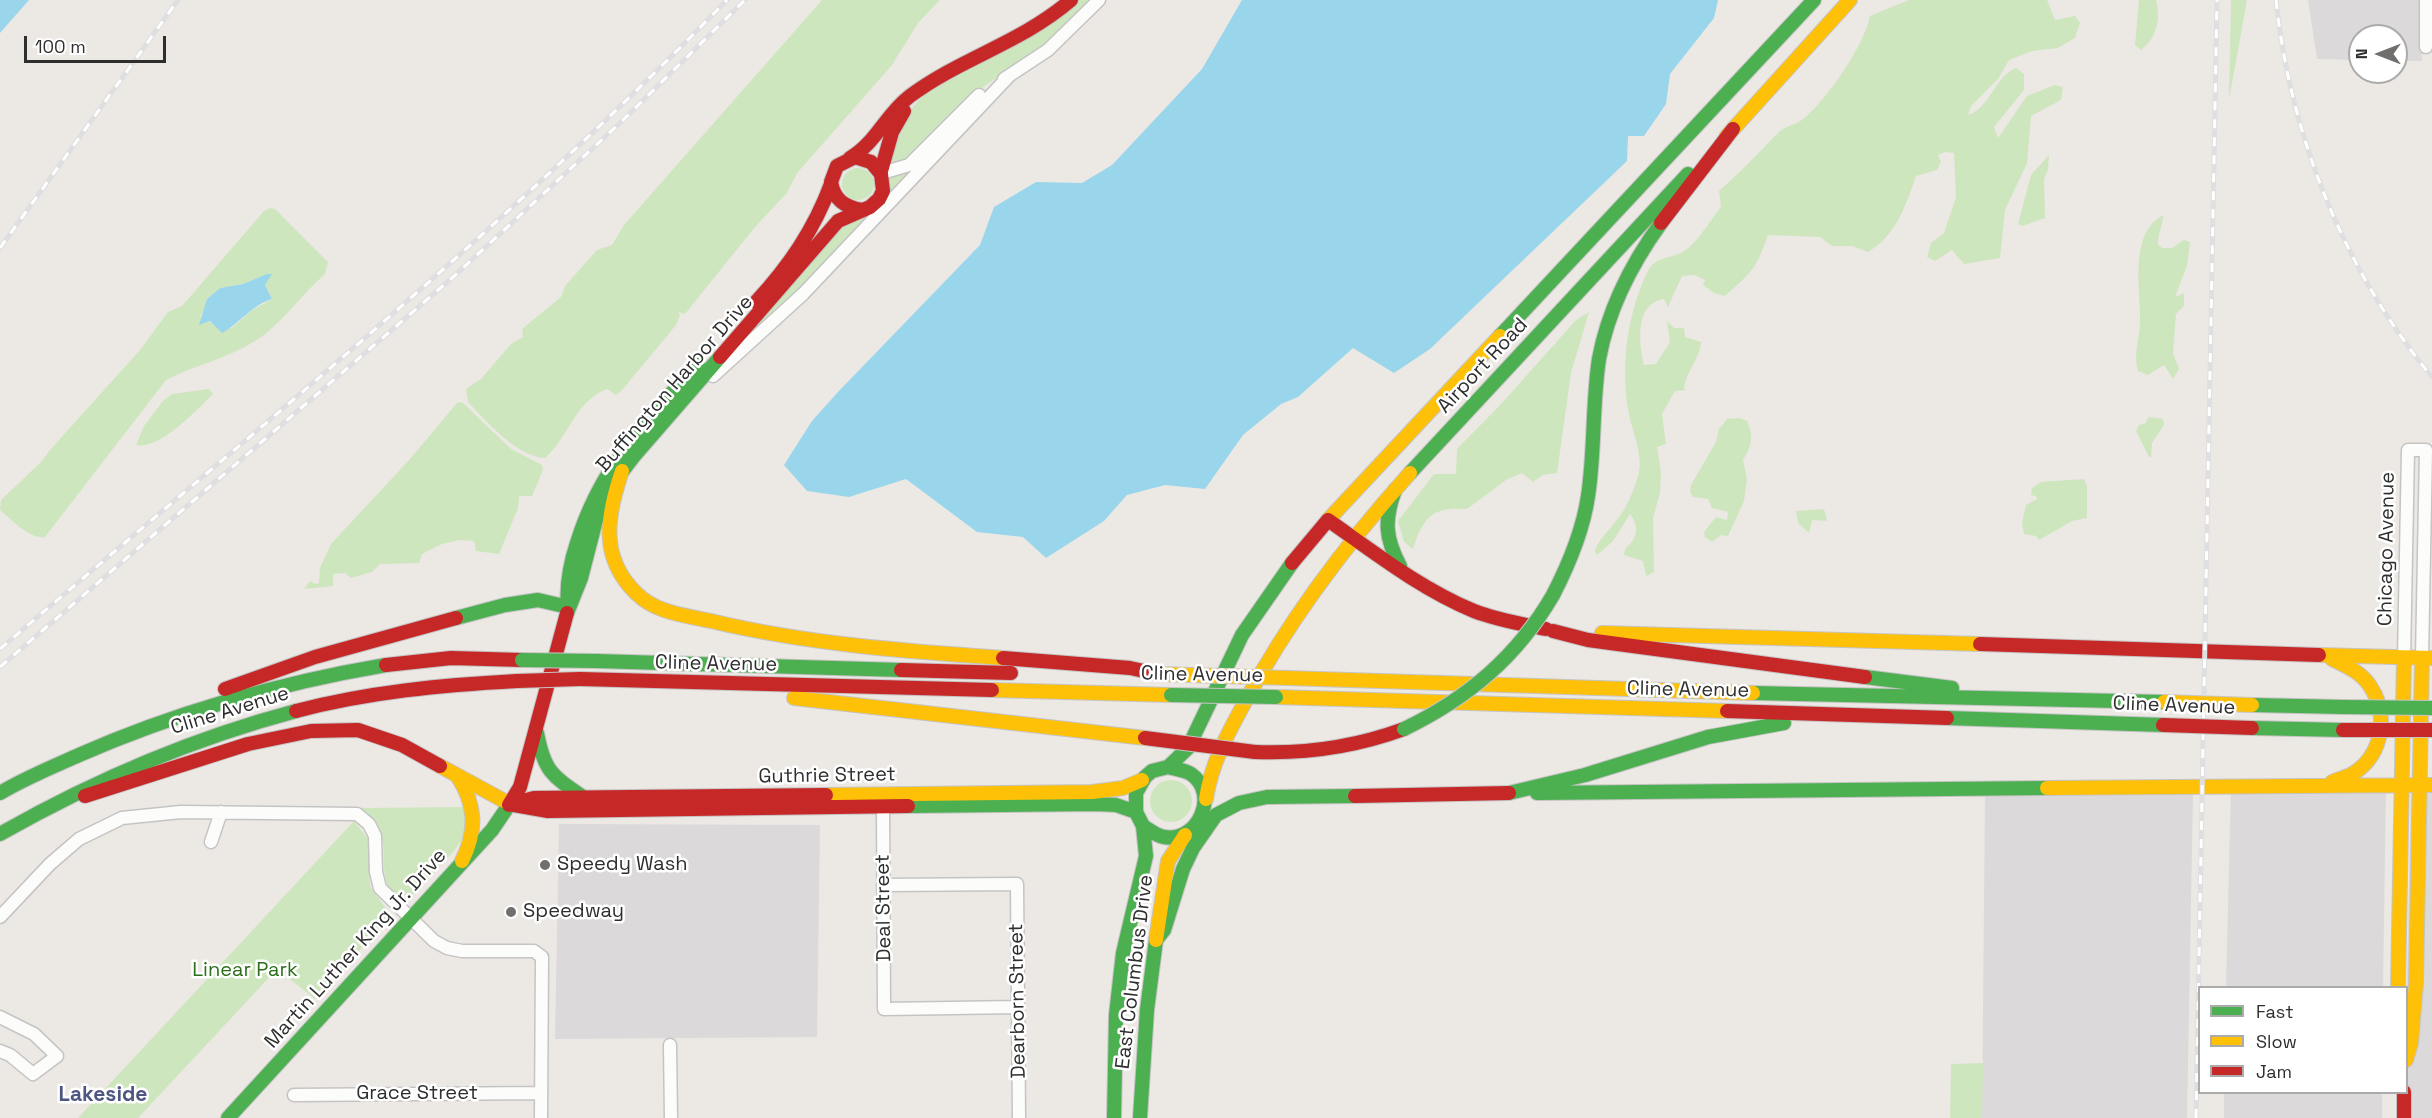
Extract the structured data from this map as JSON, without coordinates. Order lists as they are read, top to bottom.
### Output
{
  "streets": {
    "main road": [
      "Airport Road",
      "Buffington Harbor Drive",
      "Chicago Avenue",
      "Cline Avenue",
      "Guthrie Street",
      "Martin Luther King Jr. Drive",
      "East Columbus Drive"
    ],
    "street": ["Deal Street", "Dearborn Street", "Grace Street"]
  },
  "crossings": [
    ["Airport Road", "Guthrie Street"],
    ["Airport Road", "East Columbus Drive"],
    ["Guthrie Street", "Deal Street"],
    ["Guthrie Street", "Martin Luther King Jr. Drive"],
    ["Guthrie Street", "East Columbus Drive"],
    ["Deal Street", "Dearborn Street"]
  ],
  "districts": ["Lakeside"],
  "parks": ["Linear Park"],
  "places": ["Speedy Wash", "Speedway"],
  "legend": ["Fast", "Slow", "Jam"],
  "scale_bar": "100 m",
  "north": "left"
}
